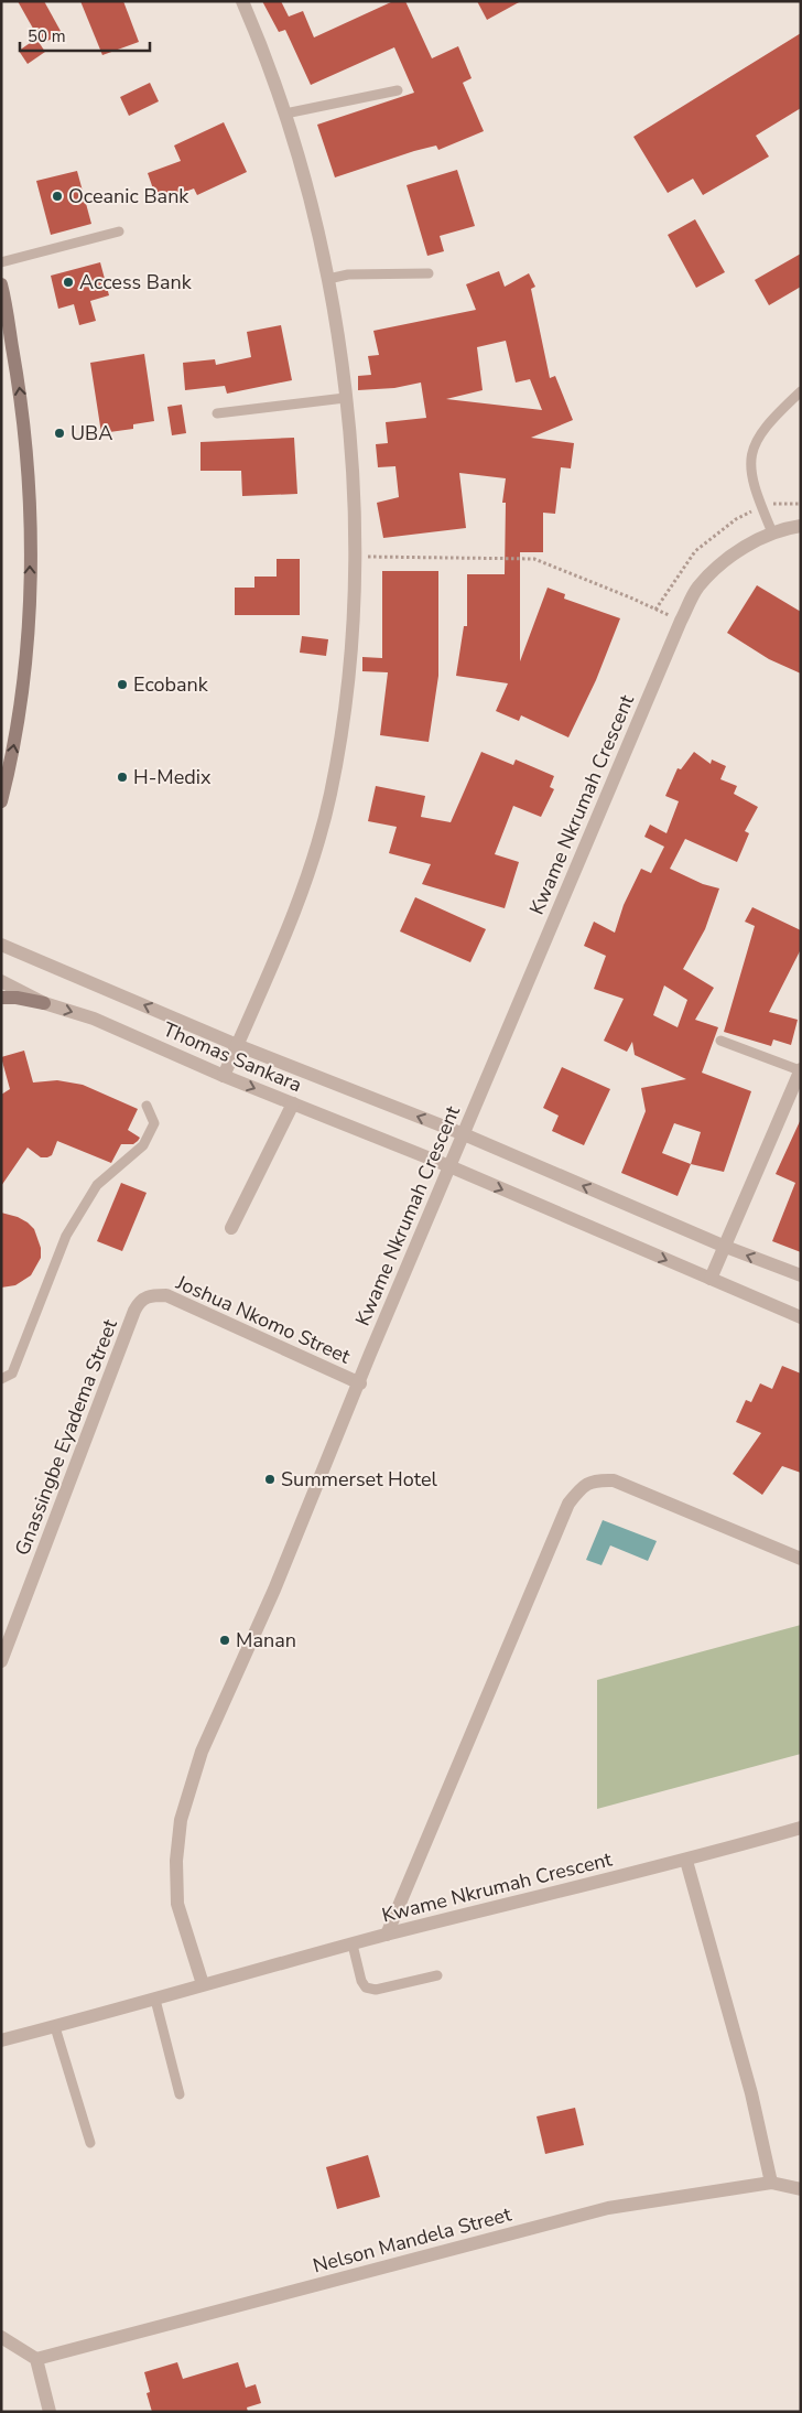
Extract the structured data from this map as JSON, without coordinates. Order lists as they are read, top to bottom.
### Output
{
  "streets": {
    "street": [
      "Kwame Nkrumah Crescent",
      "Thomas Sankara",
      "Joshua Nkomo Street",
      "Gnassingbe Eyadema Street",
      "Nelson Mandela Street"
    ]
  },
  "crossings": [
    ["Kwame Nkrumah Crescent", "Thomas Sankara"],
    ["Kwame Nkrumah Crescent", "Joshua Nkomo Street"],
    ["Joshua Nkomo Street", "Gnassingbe Eyadema Street"]
  ],
  "places": [
    "Oceanic Bank",
    "Access Bank",
    "UBA",
    "Ecobank",
    "H-Medix",
    "Summerset Hotel",
    "Manan"
  ],
  "scale_bar": "50 m"
}
